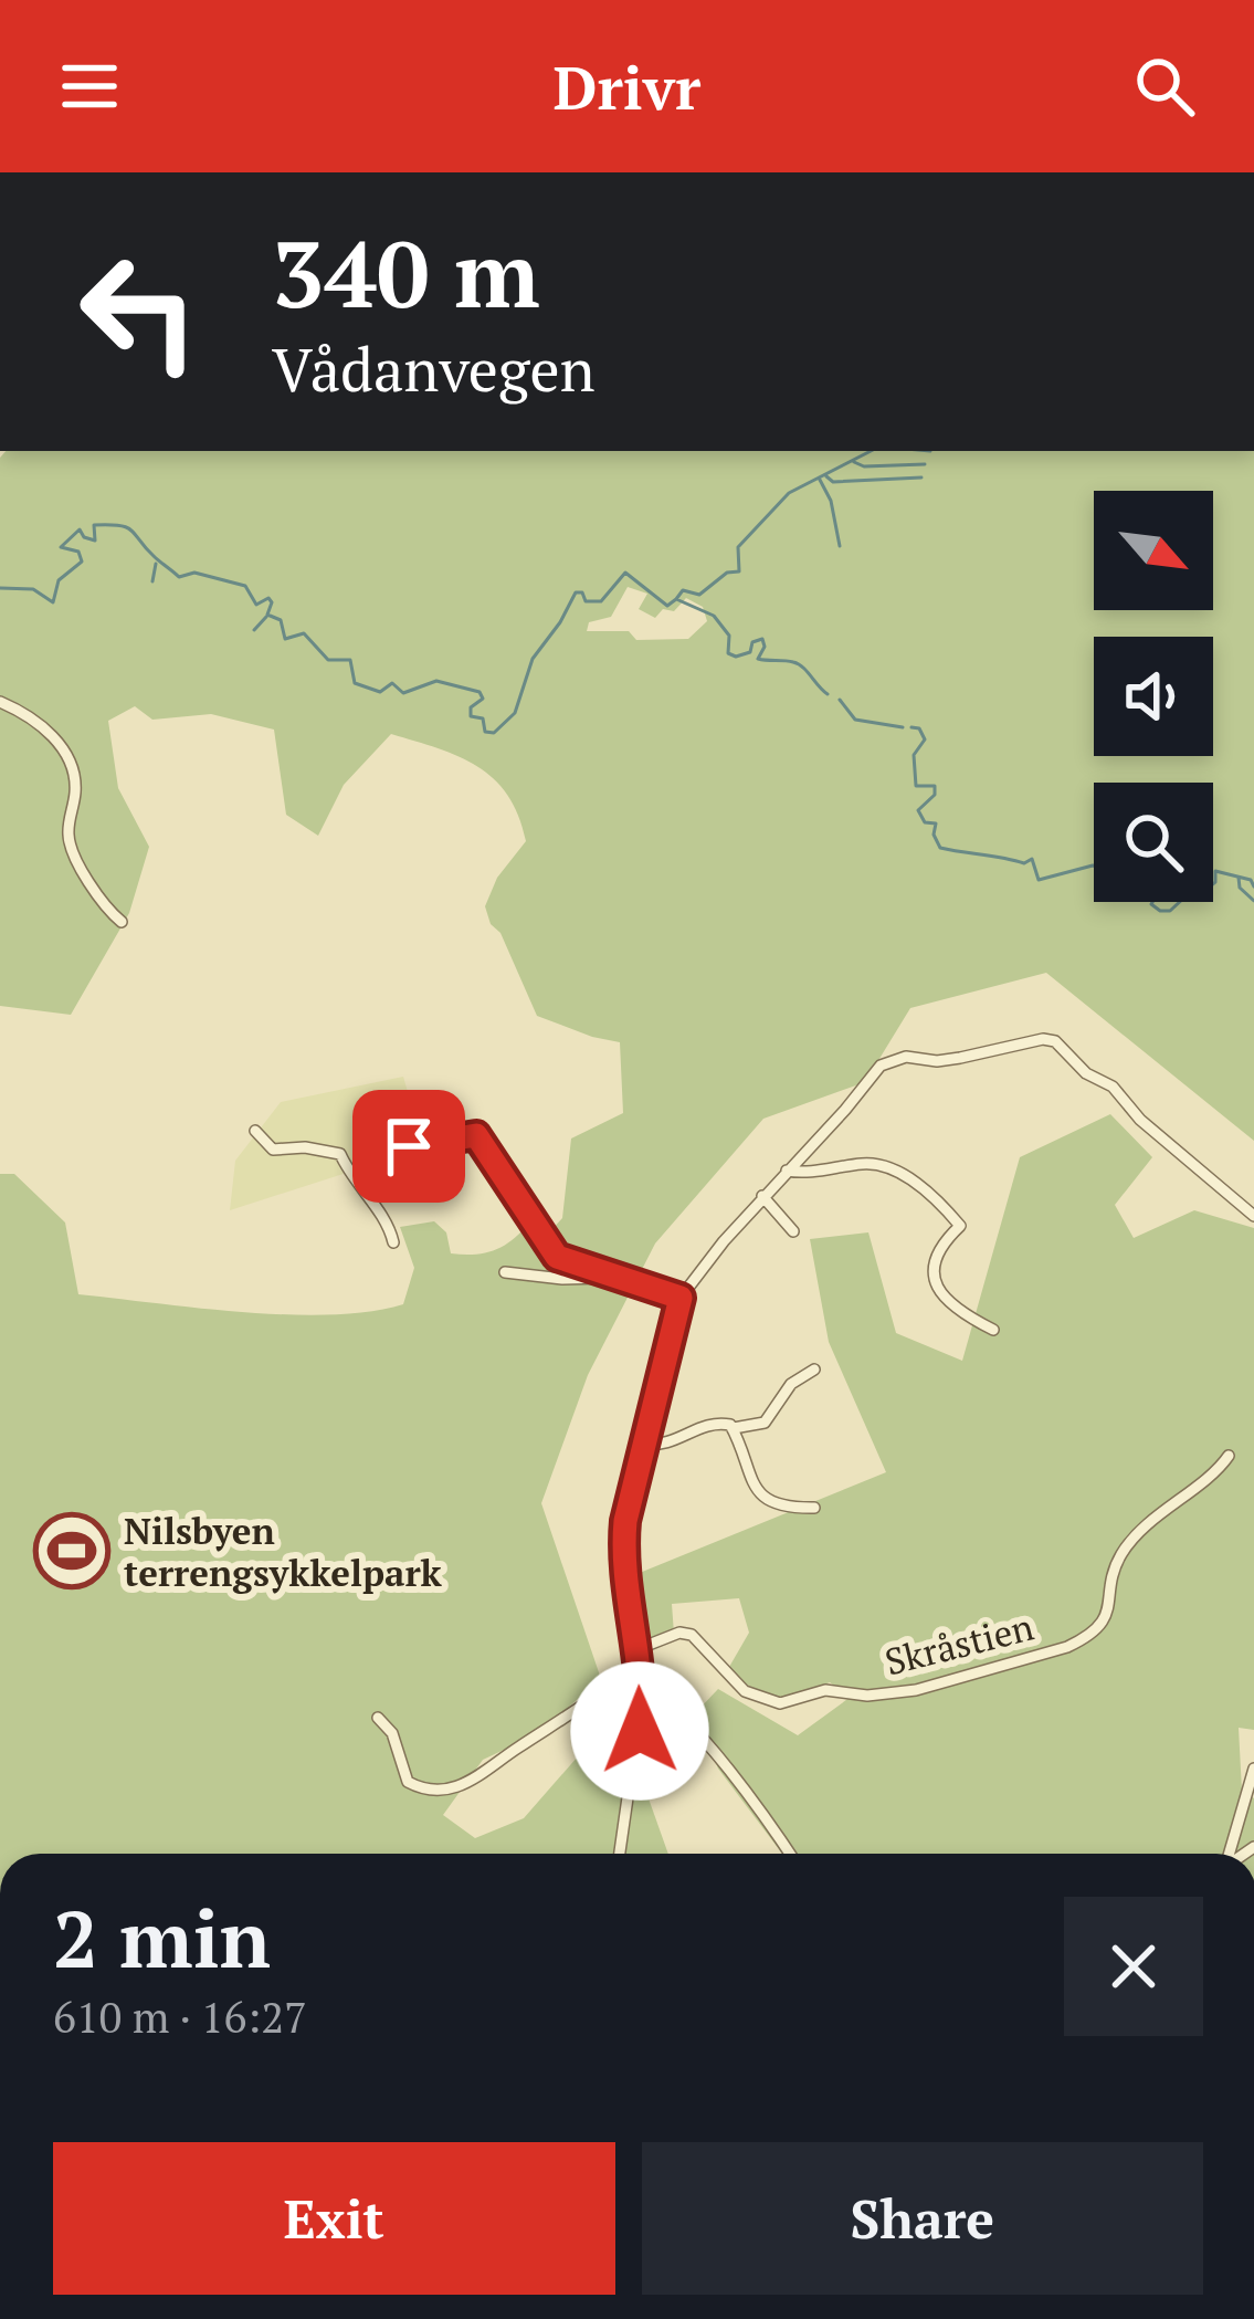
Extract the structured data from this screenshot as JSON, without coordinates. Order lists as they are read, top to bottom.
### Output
{
  "streets": {
    "street": ["Skråstien"]
  },
  "places": {
    "sports": ["Nilsbyen terrengsykkelpark"]
  },
  "north": "bottom right",
  "page": {
    "header": "Drivr",
    "turn": ["340 m", "Vådanvegen"],
    "heading": ["2 min", "610 m · 16:27"],
    "buttons": ["Exit", "Share"]
  }
}
